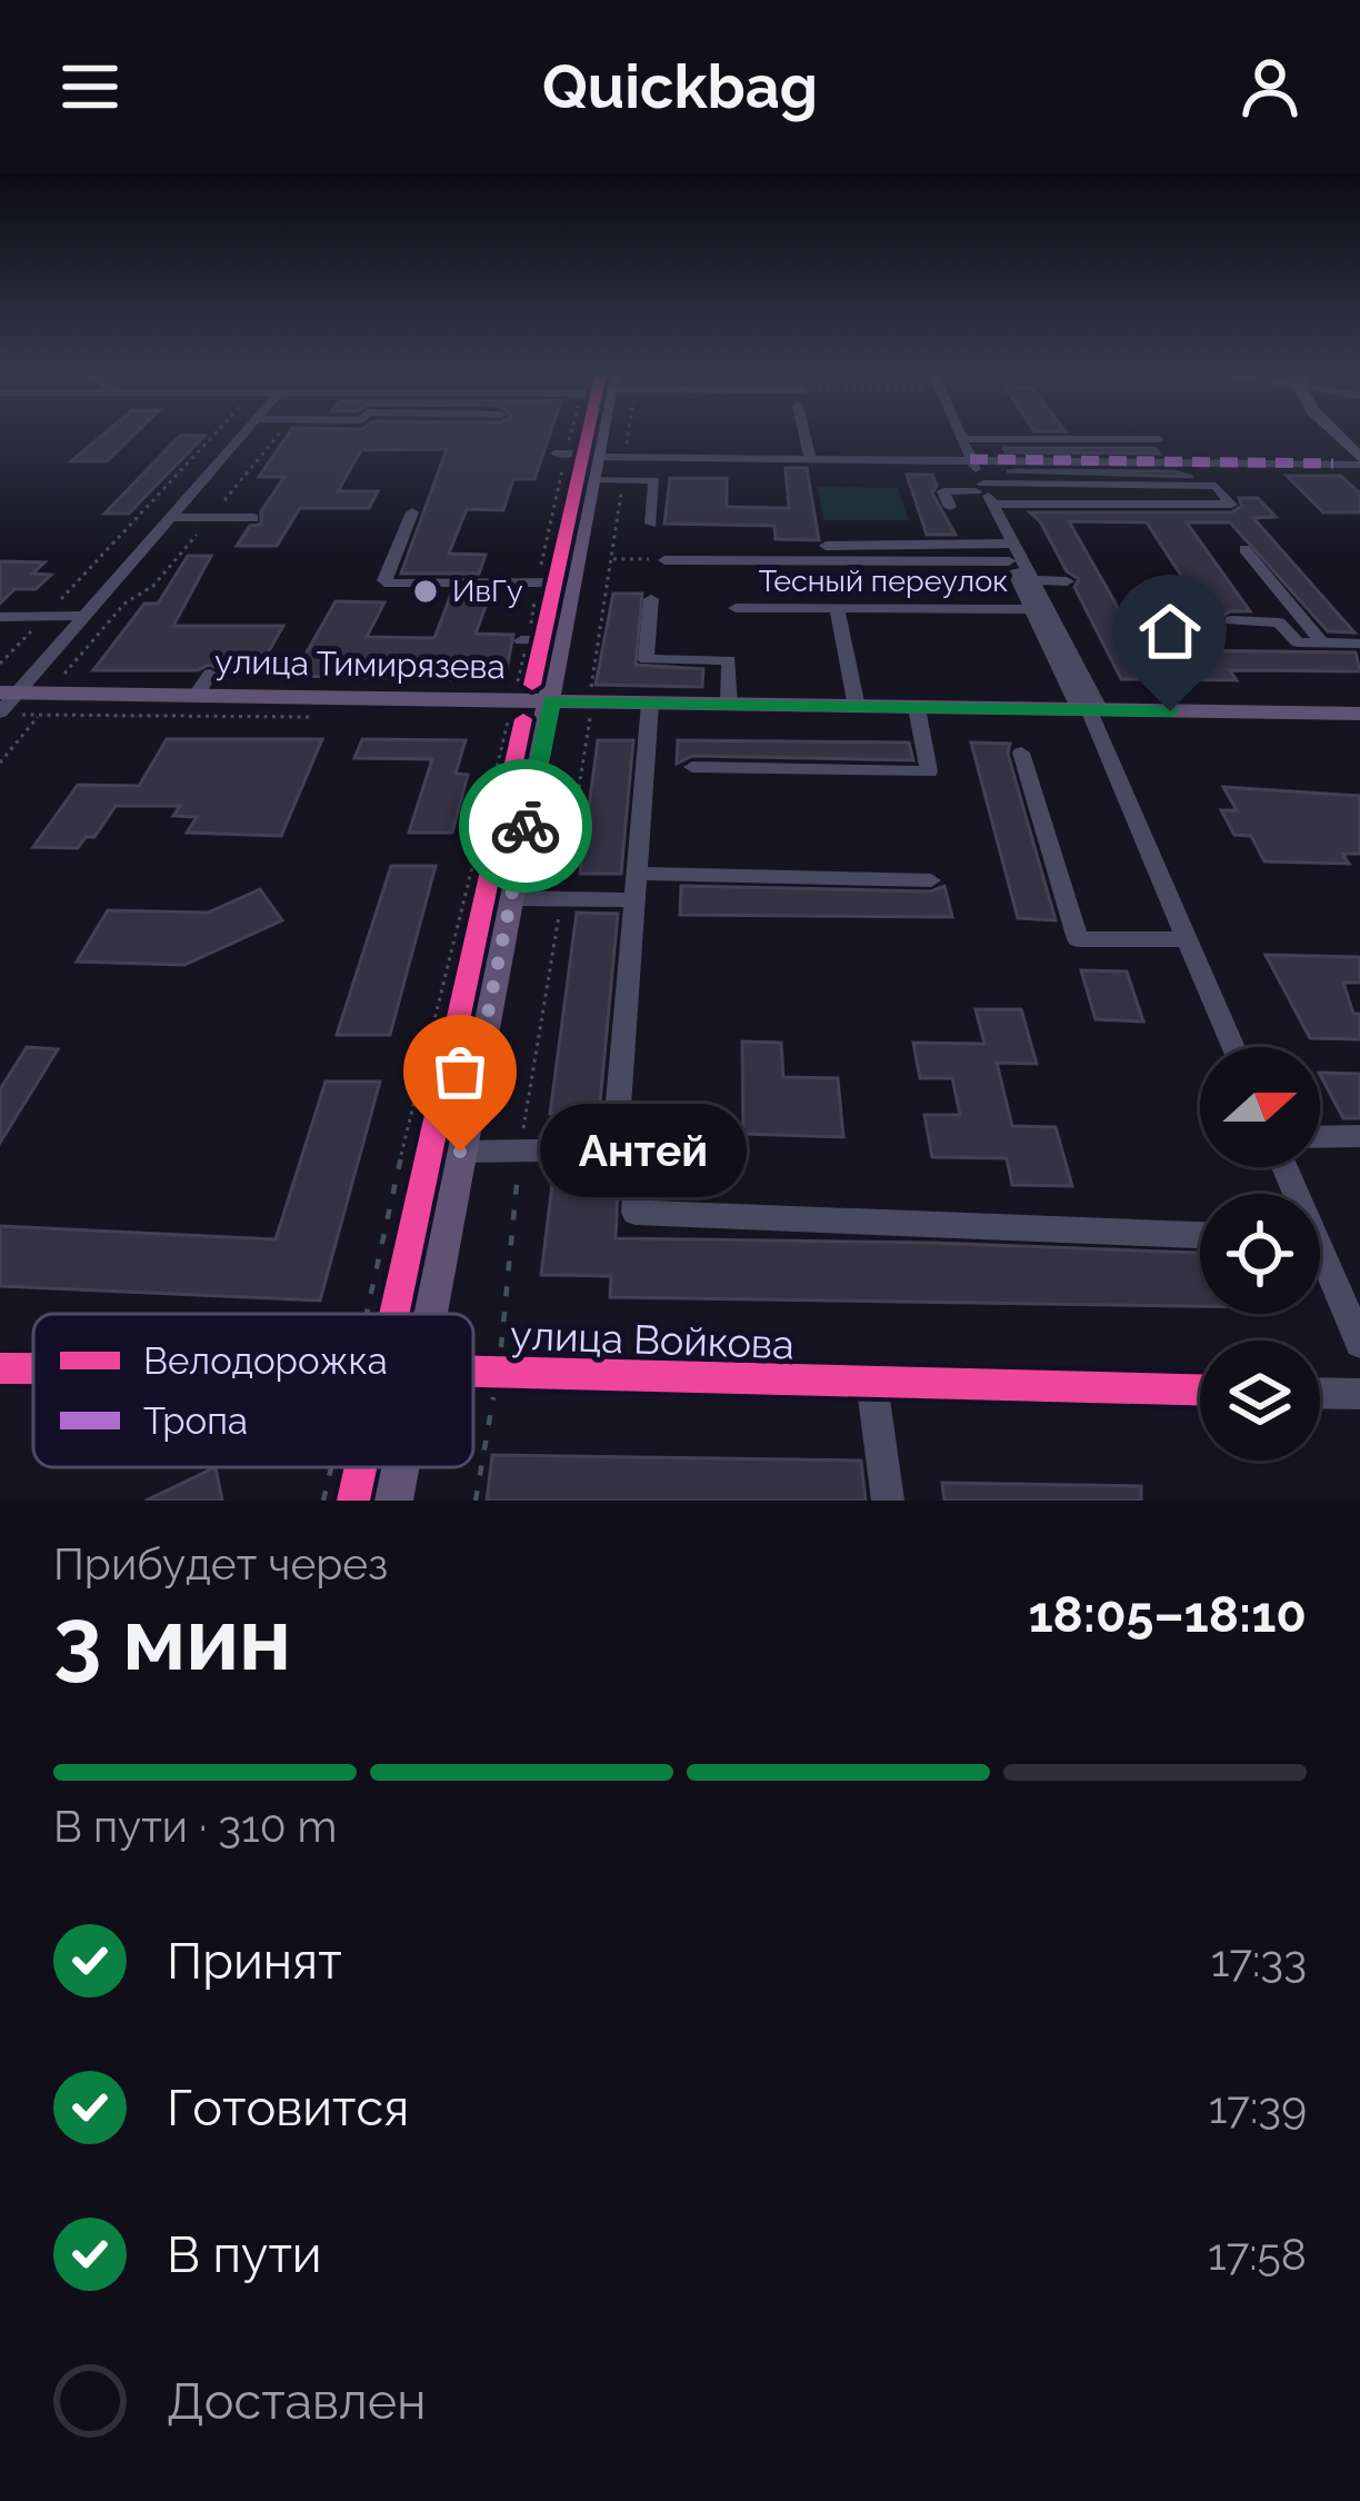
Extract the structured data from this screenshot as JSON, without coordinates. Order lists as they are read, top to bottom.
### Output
{
  "streets": {
    "main road": ["улица Тимирязева"],
    "street": ["Тесный переулок", "улица Войкова"]
  },
  "places": ["ИвГу", "Антей"],
  "legend": ["Велодорожка", "Тропа"],
  "north": "right",
  "page": {
    "header": "Quickbag",
    "bubble": "Антей",
    "heading": ["3 мин", "Прибудет через", "18:05–18:10"],
    "bar": "В пути · 310 m",
    "list": [
      ["Принят", "17:33"],
      ["Готовится", "17:39"],
      ["В пути", "17:58"],
      "Доставлен"
    ]
  }
}
